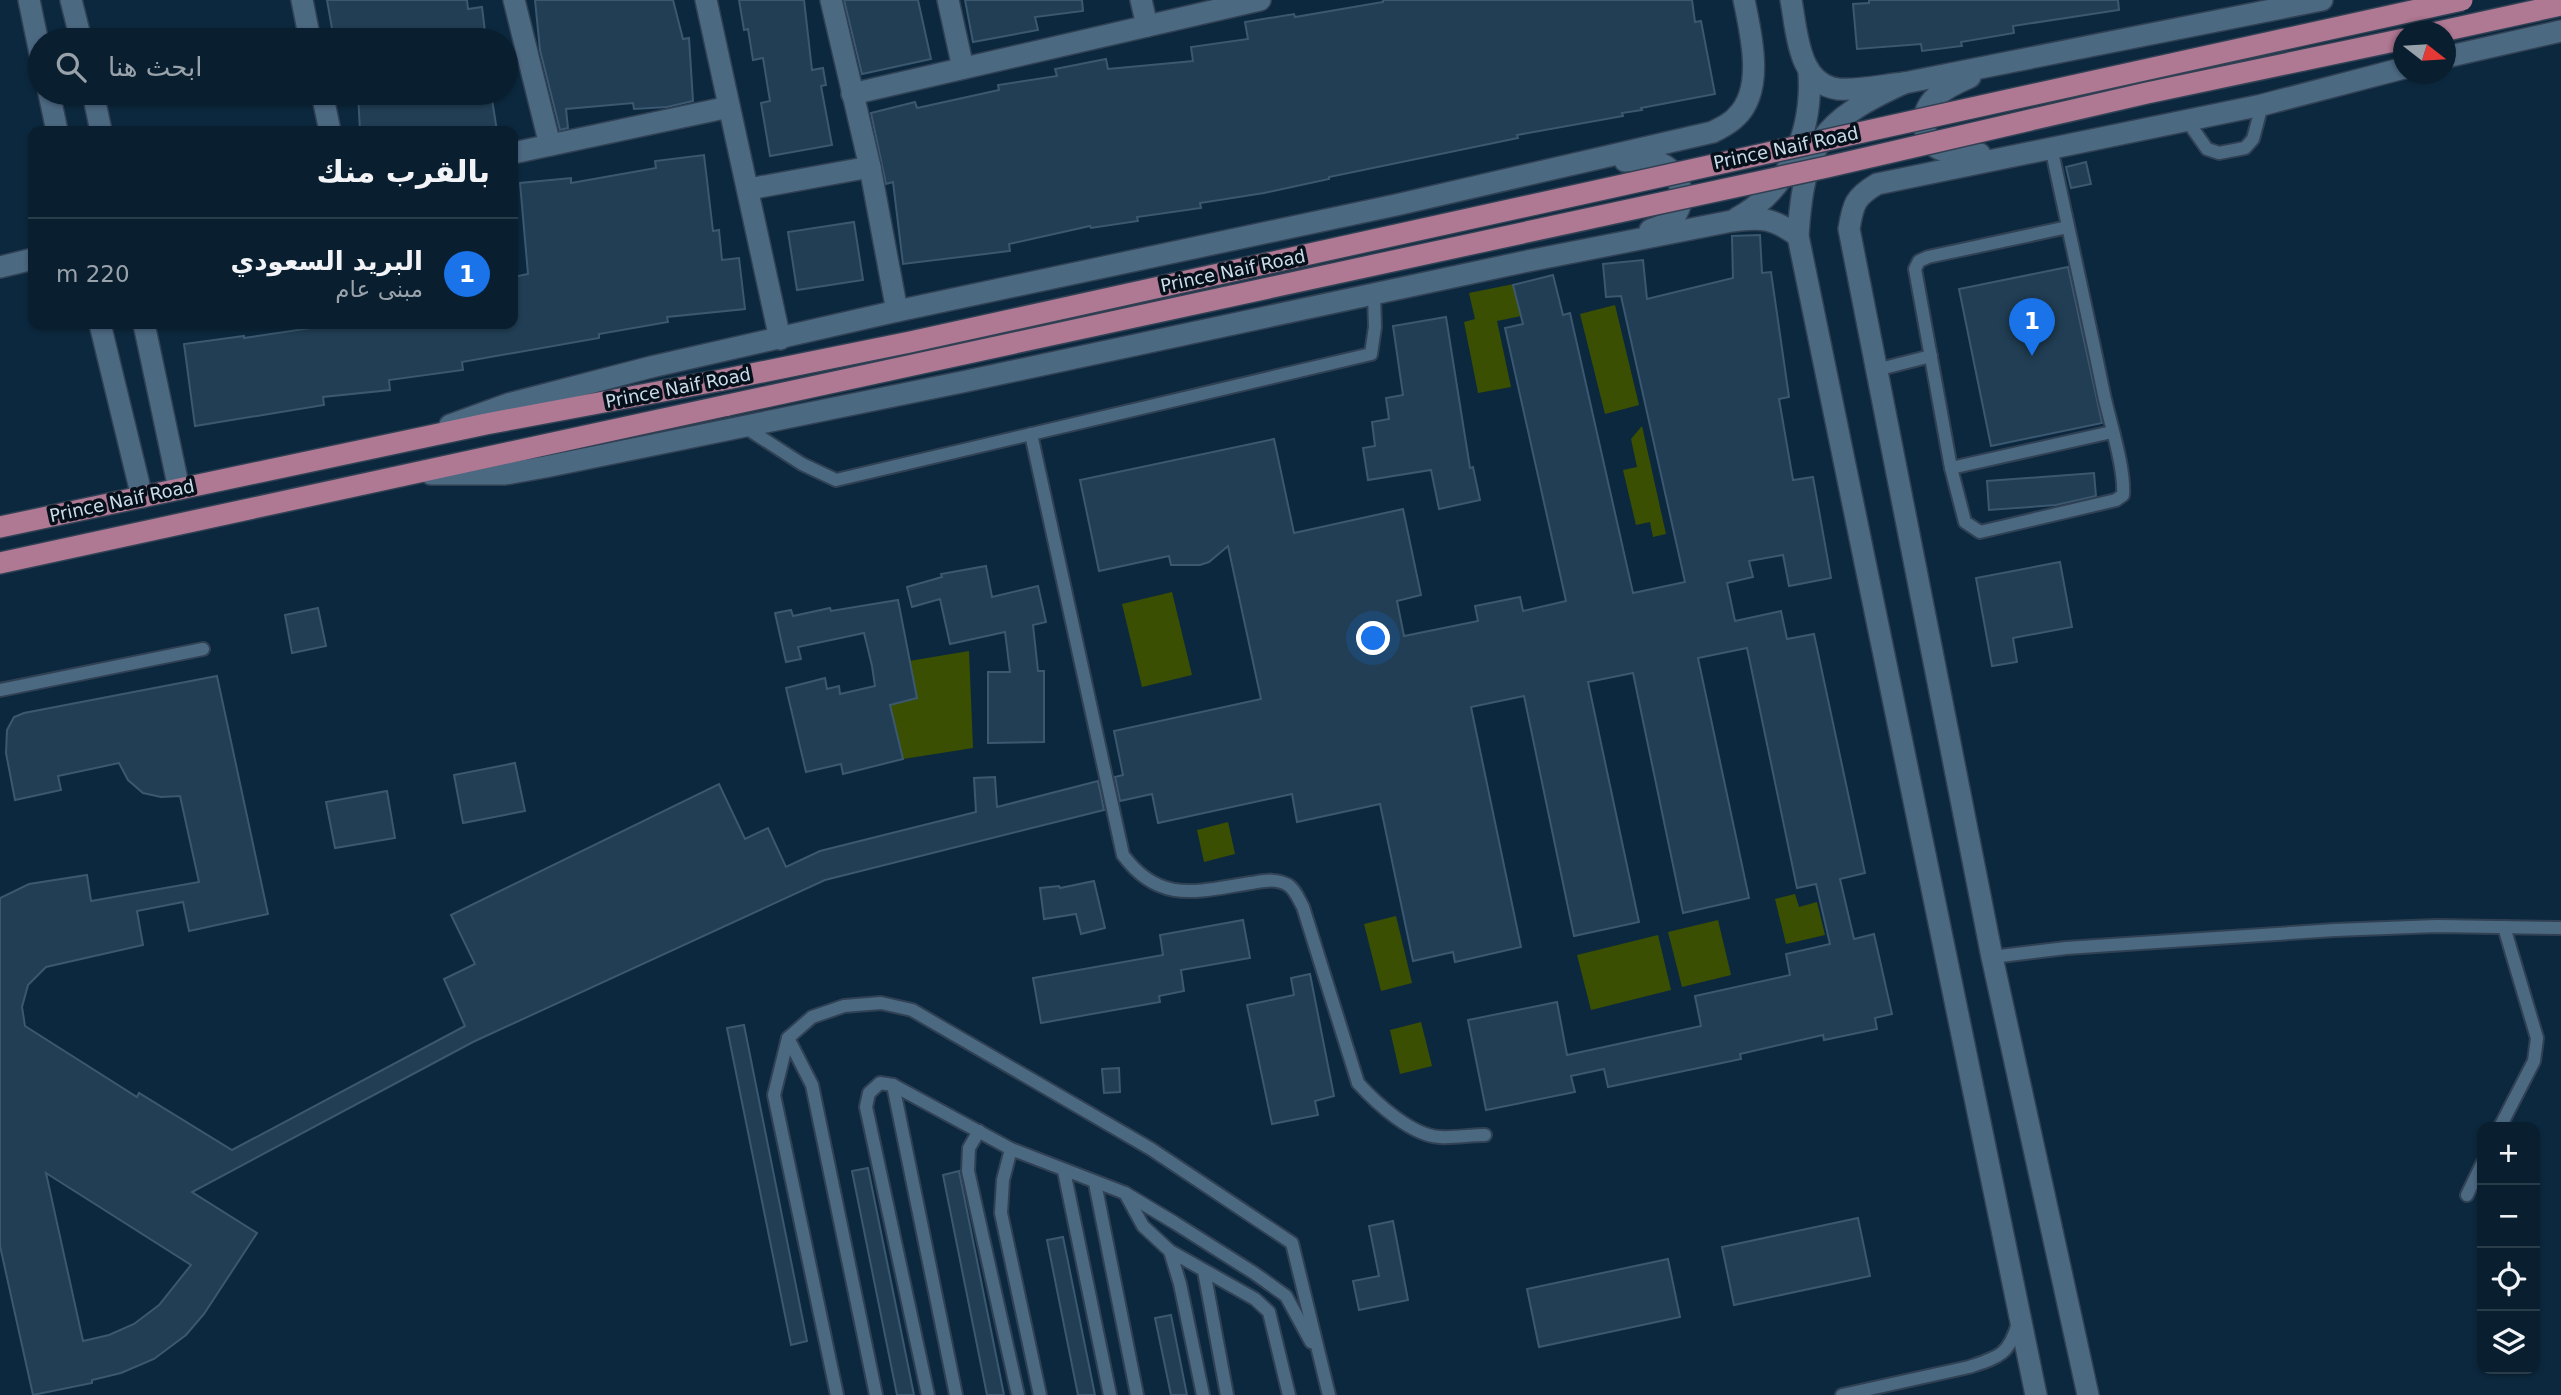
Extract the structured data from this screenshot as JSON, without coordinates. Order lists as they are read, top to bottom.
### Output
{
  "streets": {
    "main road": ["Prince Naif Road"]
  },
  "north": "right",
  "page": {
    "search": "ابحث هنا",
    "heading": "بالقرب منك",
    "list": [
      {
        "mark": "1",
        "name": "البريد السعودي",
        "note": "مبنى عام",
        "value": "220 m"
      }
    ],
    "pins": "1",
    "map_buttons": ["+", "−"]
  }
}
